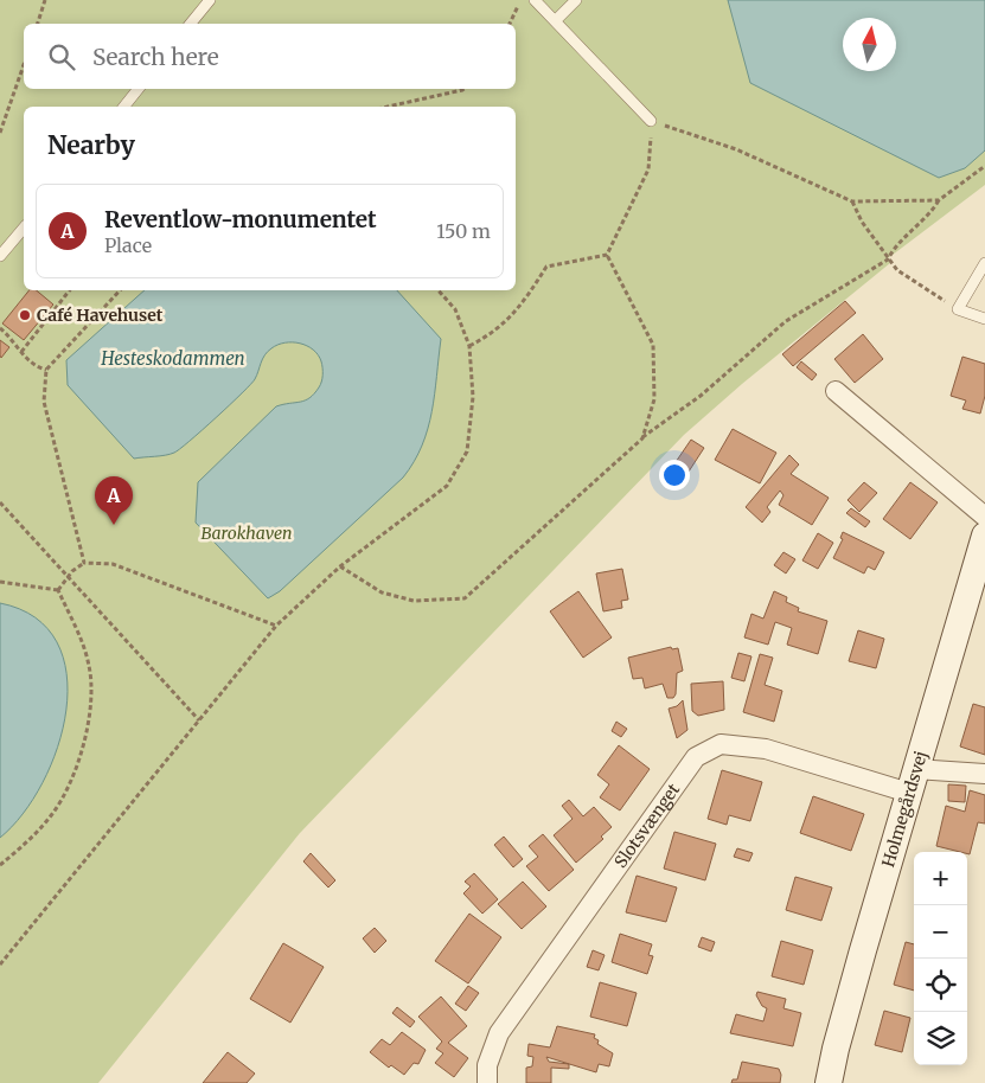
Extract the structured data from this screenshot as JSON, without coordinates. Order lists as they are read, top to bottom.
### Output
{
  "streets": {
    "street": ["Holmegårdsvej", "Slotsvænget"]
  },
  "crossings": [
    ["Holmegårdsvej", "Slotsvænget"]
  ],
  "water": ["Hesteskodammen"],
  "parks": ["Barokhaven"],
  "places": ["Café Havehuset"],
  "north": "top",
  "page": {
    "search": "Search here",
    "heading": "Nearby",
    "list": [
      {
        "mark": "A",
        "name": "Reventlow-monumentet",
        "note": "Place",
        "value": "150 m"
      }
    ],
    "pins": "A",
    "map_buttons": ["+", "−"]
  }
}
